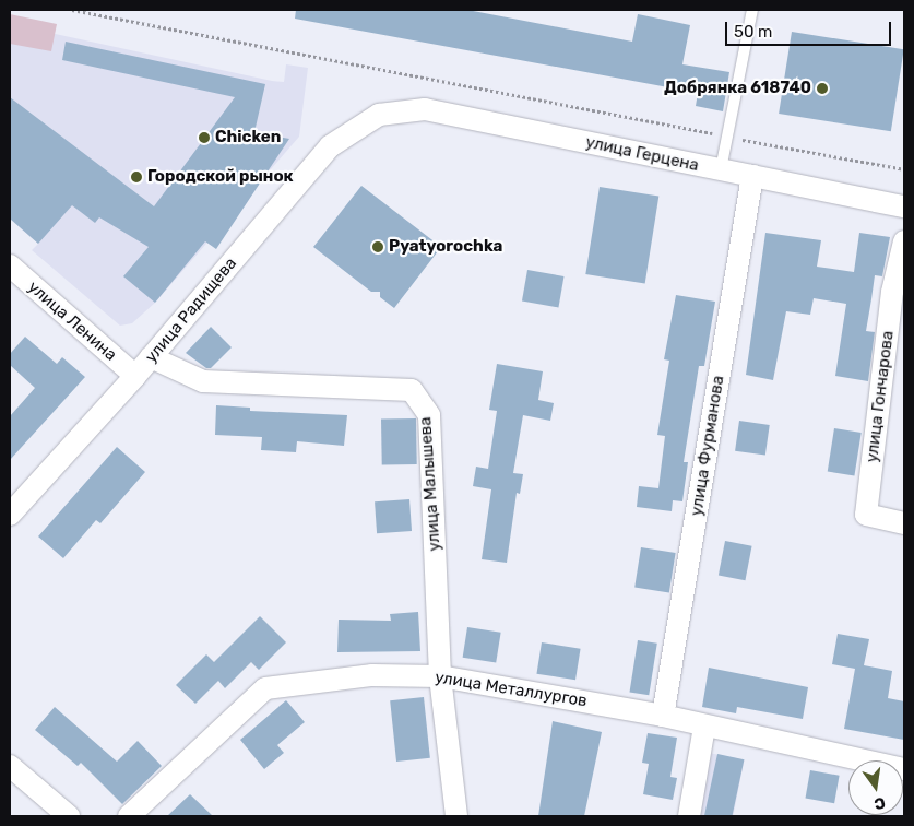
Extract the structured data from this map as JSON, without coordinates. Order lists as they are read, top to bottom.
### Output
{
  "streets": {
    "street": [
      "улица Герцена",
      "улица Радищева",
      "улица Ленина",
      "улица Гончарова",
      "улица Фурманова",
      "улица Малышева",
      "улица Металлургов"
    ]
  },
  "crossings": [
    ["улица Герцена", "улица Радищева"],
    ["улица Герцена", "улица Фурманова"],
    ["улица Радищева", "улица Ленина"],
    ["улица Радищева", "улица Малышева"],
    ["улица Фурманова", "улица Металлургов"],
    ["улица Малышева", "улица Металлургов"]
  ],
  "places": [
    "Добрянка 618740",
    "Chicken",
    "Городской рынок",
    "Pyatyorochka"
  ],
  "scale_bar": "50 m",
  "north": "bottom"
}
